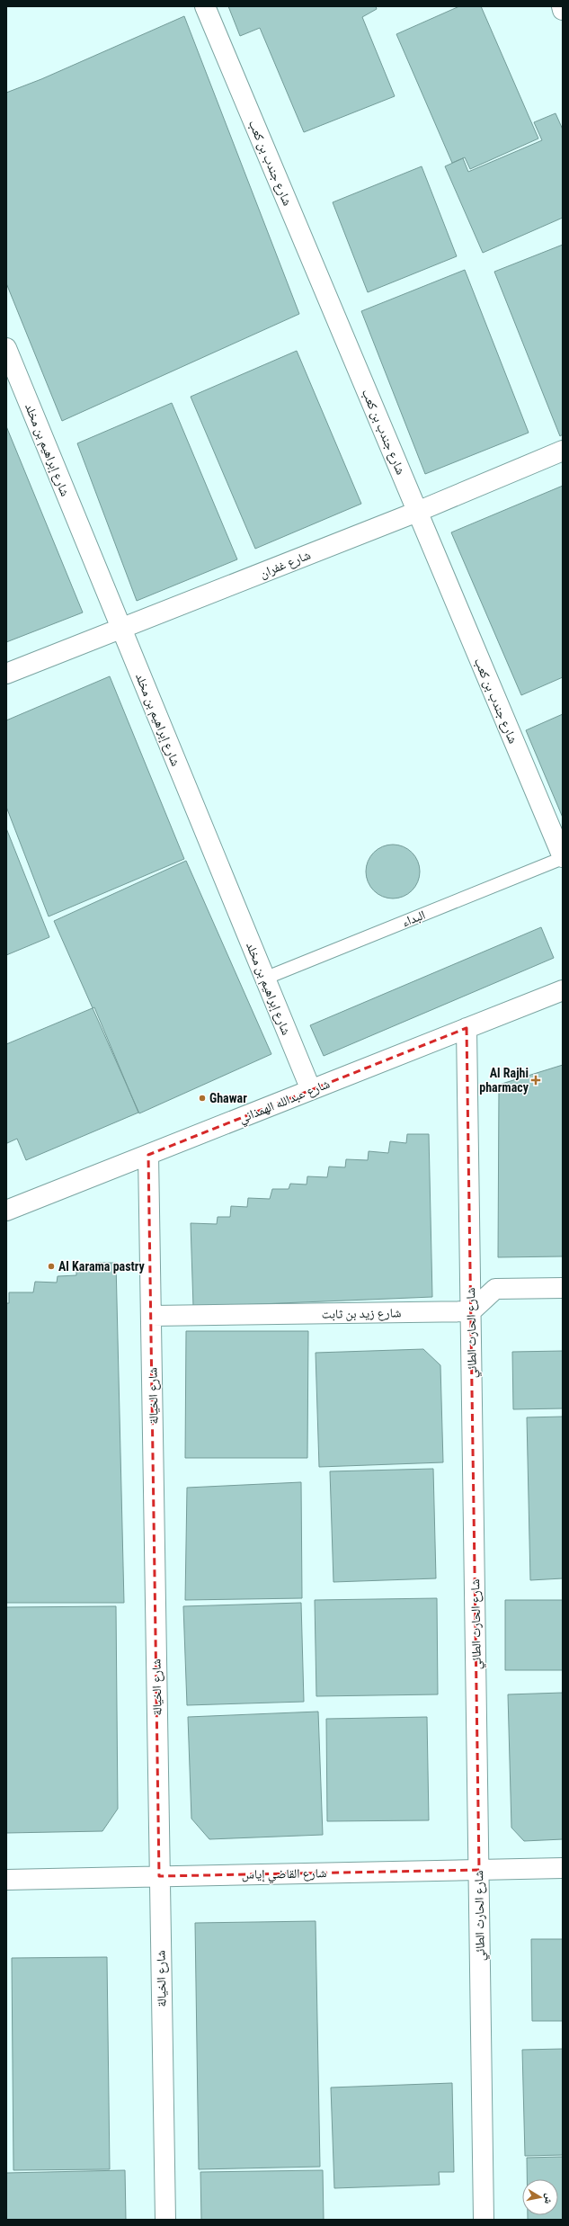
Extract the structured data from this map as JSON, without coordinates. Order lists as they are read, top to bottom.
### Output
{
  "streets": {
    "street": [
      "شارع جندب بن كعب",
      "شارع إبراهيم بن مخلد",
      "شارع غفران",
      "شارع عبدالله الهمذاني",
      "شارع زيد بن ثابت",
      "شارع الحارث الطائي",
      "شارع الخيالة",
      "شارع القاضي إياس"
    ],
    "lane": ["البداء"]
  },
  "crossings": [
    ["شارع جندب بن كعب", "شارع غفران"],
    ["شارع جندب بن كعب", "البداء"],
    ["شارع إبراهيم بن مخلد", "شارع غفران"],
    ["شارع إبراهيم بن مخلد", "البداء"],
    ["شارع إبراهيم بن مخلد", "شارع عبدالله الهمذاني"],
    ["شارع عبدالله الهمذاني", "شارع الحارث الطائي"],
    ["شارع عبدالله الهمذاني", "شارع الخيالة"],
    ["شارع زيد بن ثابت", "شارع الحارث الطائي"],
    ["شارع زيد بن ثابت", "شارع الخيالة"],
    ["شارع الحارث الطائي", "شارع القاضي إياس"],
    ["شارع الخيالة", "شارع القاضي إياس"]
  ],
  "places": {
    "health": ["Al Rajhi pharmacy"],
    "other": ["Ghawar", "Al Karama pastry"]
  },
  "north": "right"
}
